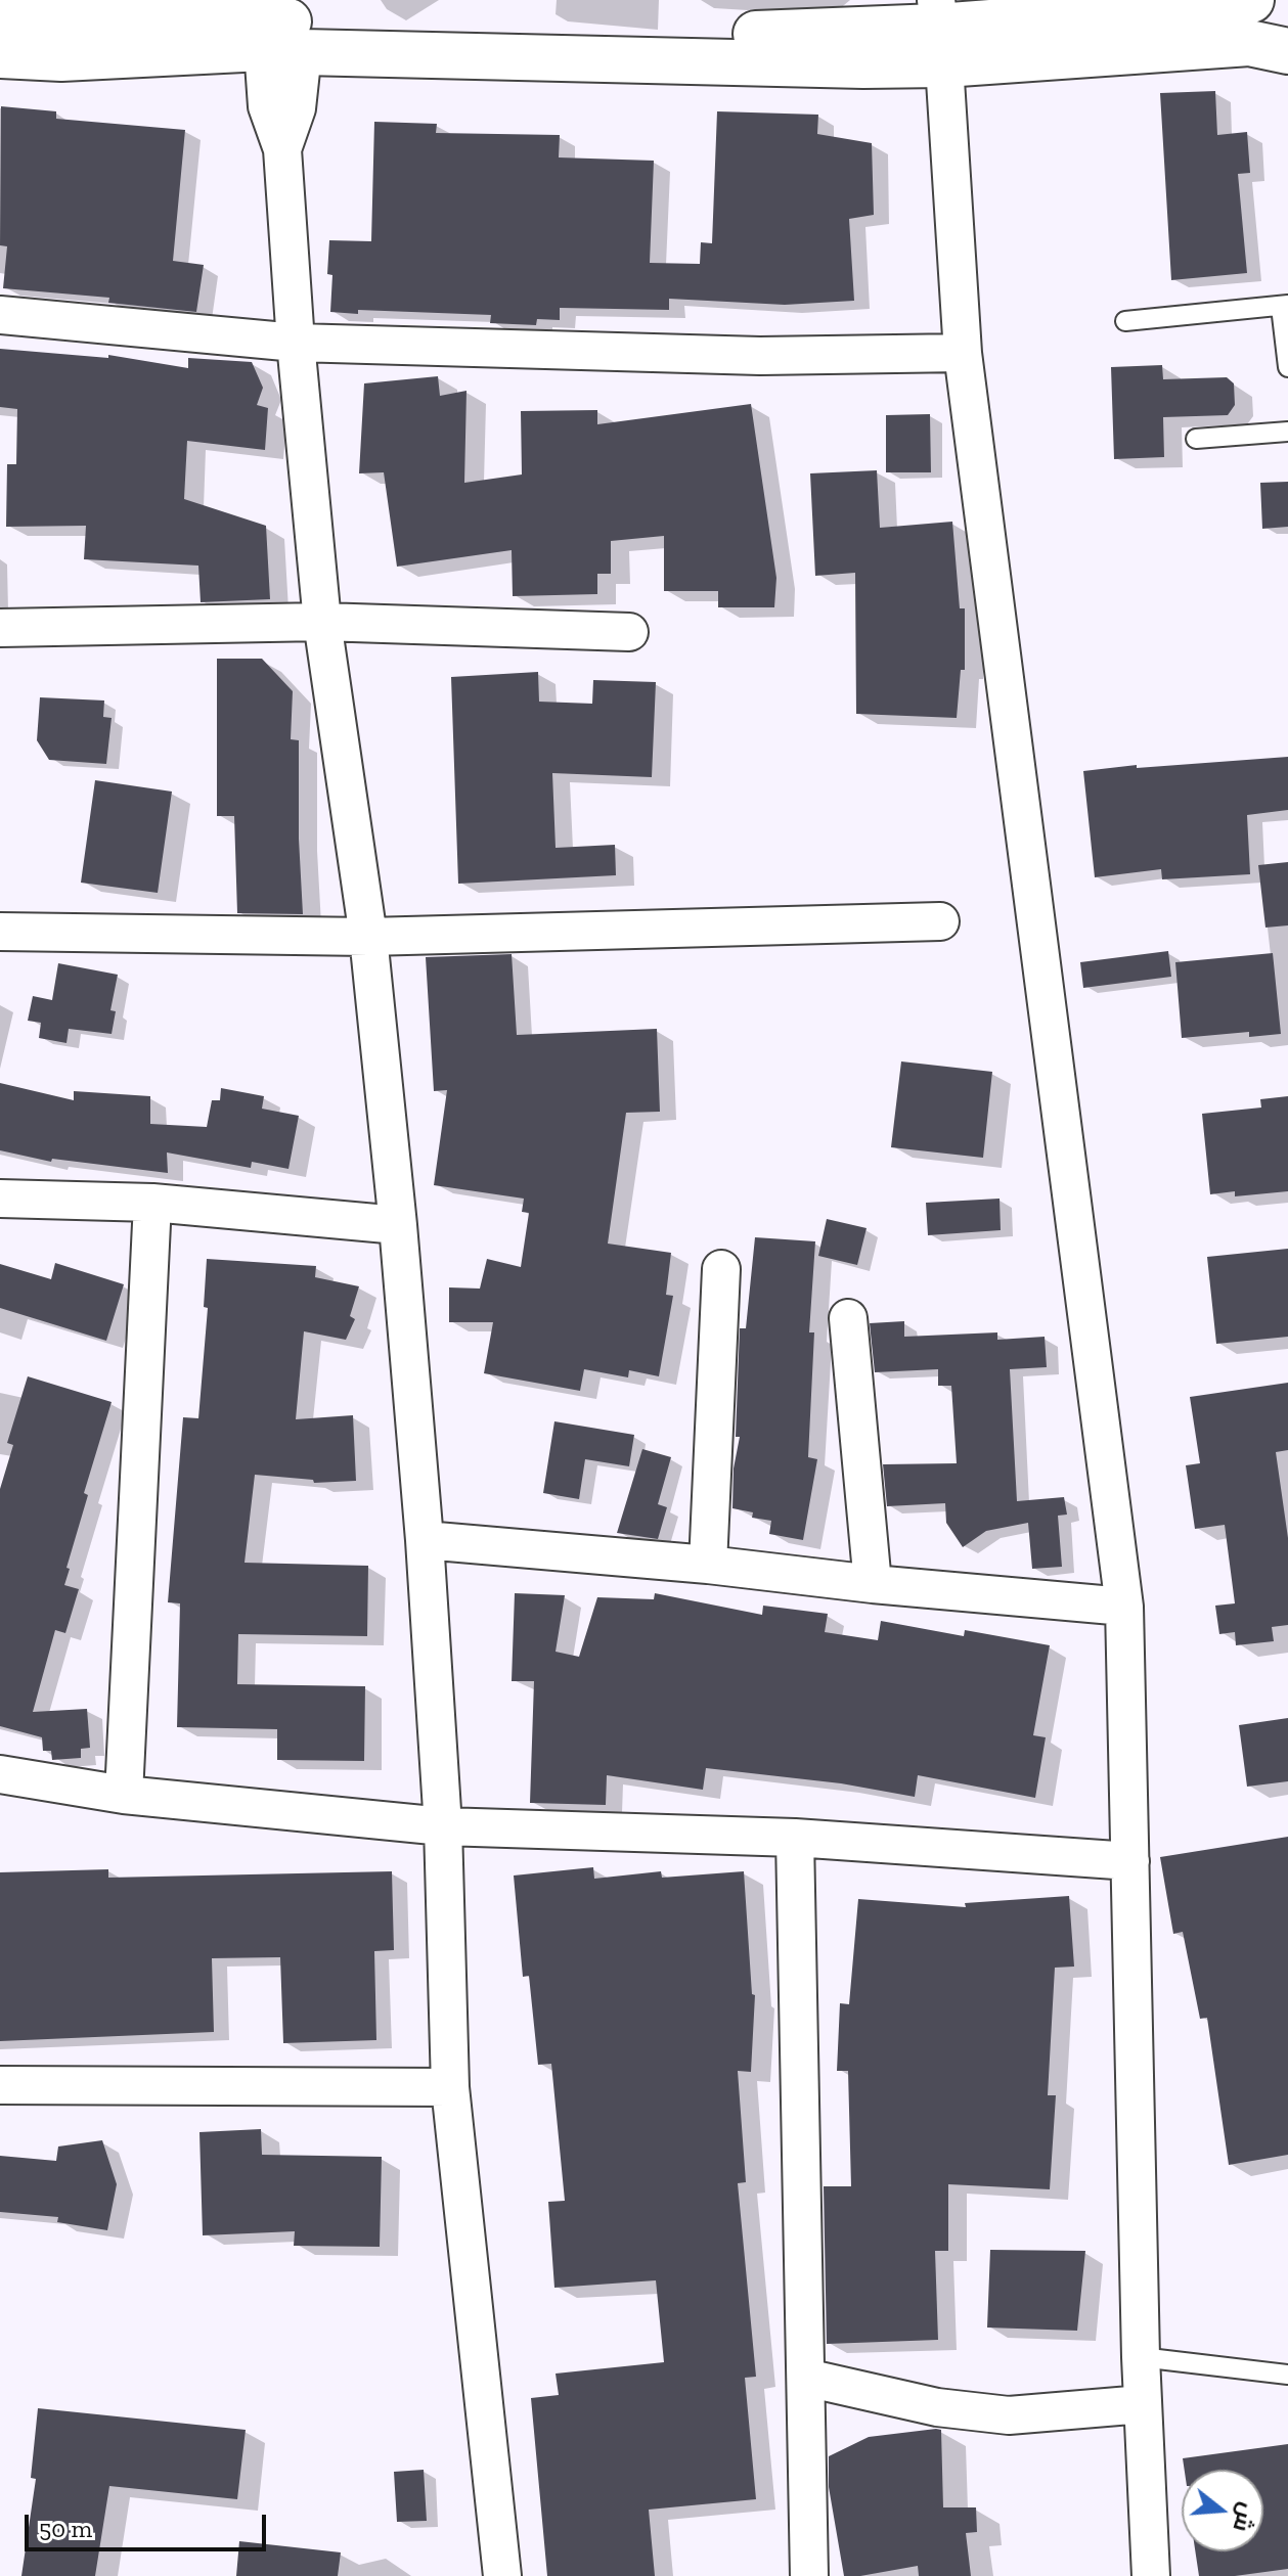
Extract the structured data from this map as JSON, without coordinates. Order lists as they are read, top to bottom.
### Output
{
  "scale_bar": "50 m",
  "north": "right"
}
